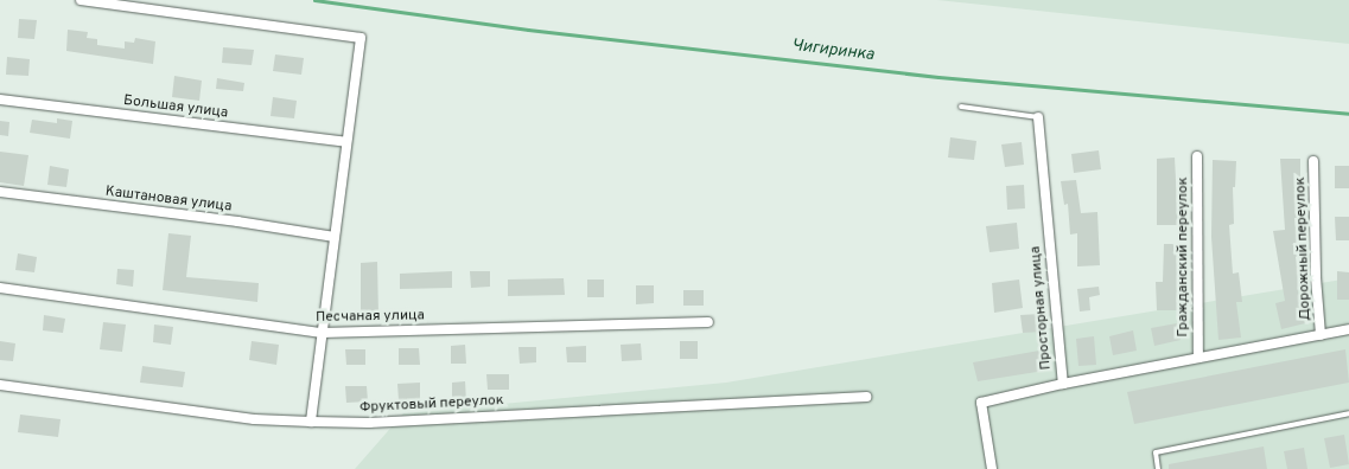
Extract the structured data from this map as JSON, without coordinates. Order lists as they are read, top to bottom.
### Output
{
  "streets": {
    "street": [
      "Большая улица",
      "Каштановая улица",
      "Дорожный переулок",
      "Гражданский переулок",
      "Просторная улица",
      "Песчаная улица",
      "Фруктовый переулок"
    ]
  },
  "water": ["Чигиринка"]
}
